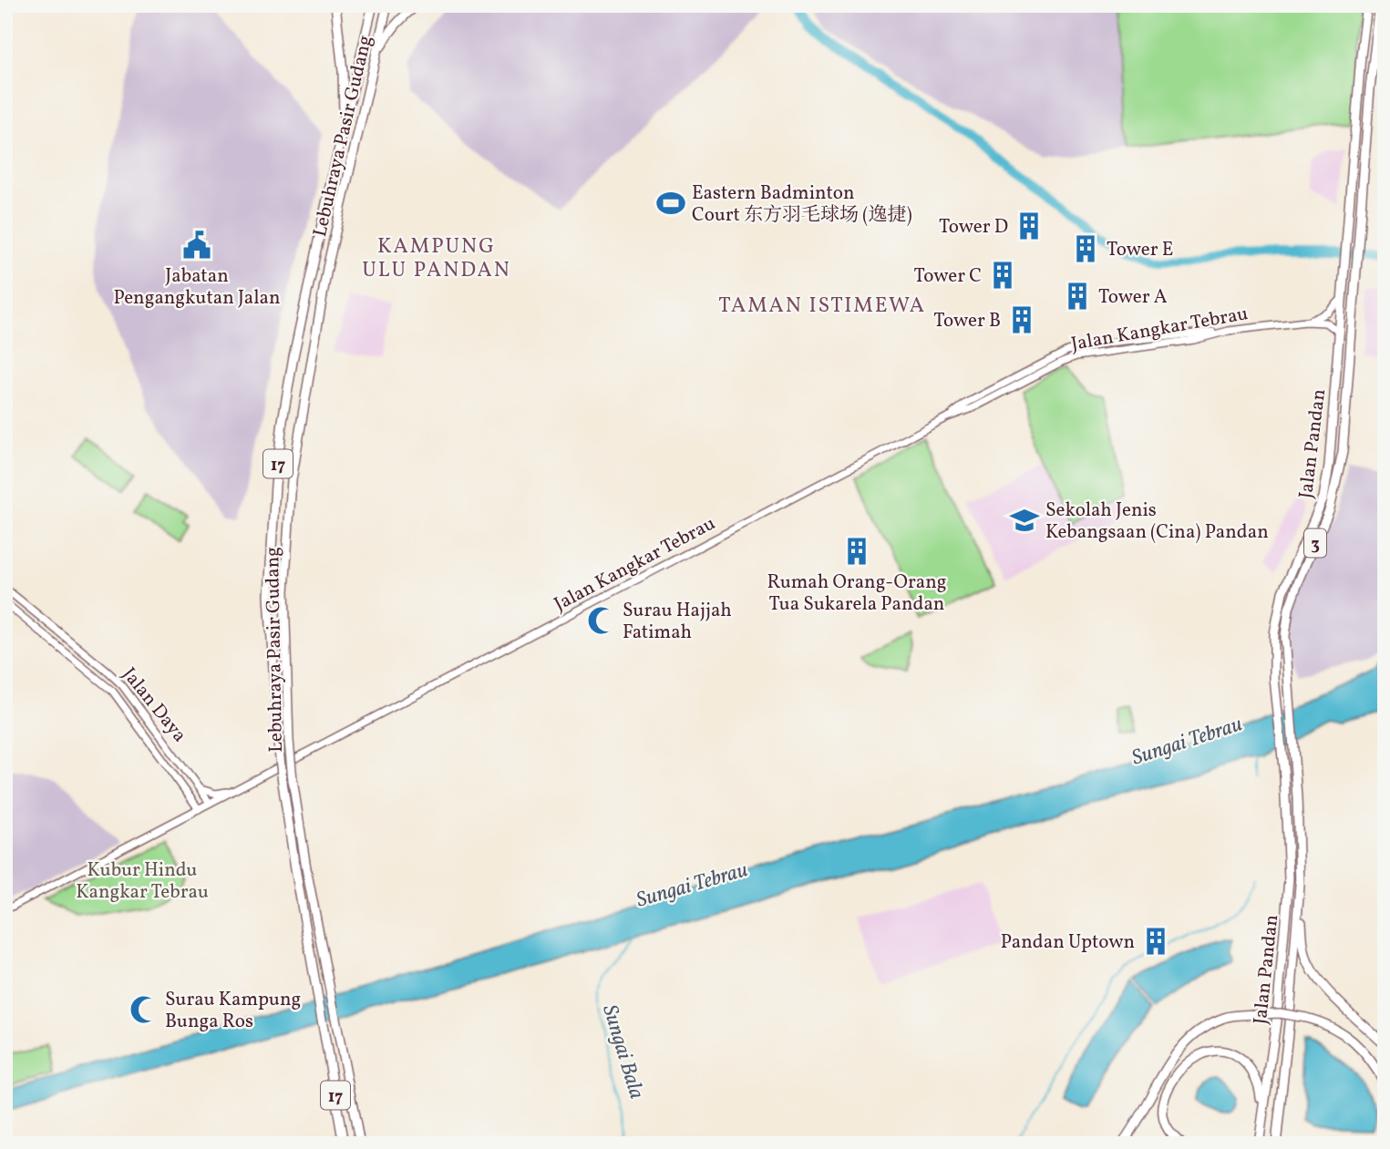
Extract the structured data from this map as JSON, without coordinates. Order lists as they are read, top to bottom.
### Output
{
  "streets": {
    "highway": [
      "Lebuhraya Pasir Gudang",
      "Jalan Pandan",
      "17",
      "3"
    ],
    "main road": ["Jalan Kangkar Tebrau", "Jalan Daya"]
  },
  "crossings": [
    ["Jalan Kangkar Tebrau", "Jalan Pandan"],
    ["Jalan Kangkar Tebrau", "Jalan Daya"]
  ],
  "districts": ["KAMPUNG ULU PANDAN", "TAMAN ISTIMEWA"],
  "water": ["Sungai Tebrau", "Sungai Bala"],
  "parks": ["Kubur Hindu Kangkar Tebrau"],
  "places": {
    "sports": ["Eastern Badminton Court 东方羽毛球场 (逸捷)"],
    "building": [
      "Tower D",
      "Tower E",
      "Tower C",
      "Tower A",
      "Tower B",
      "Rumah Orang-Orang Tua Sukarela Pandan",
      "Pandan Uptown"
    ],
    "public building": ["Jabatan Pengangkutan Jalan"],
    "school or university": ["Sekolah Jenis Kebangsaan (Cina) Pandan"],
    "mosque": ["Surau Hajjah Fatimah", "Surau Kampung Bunga Ros"]
  }
}
